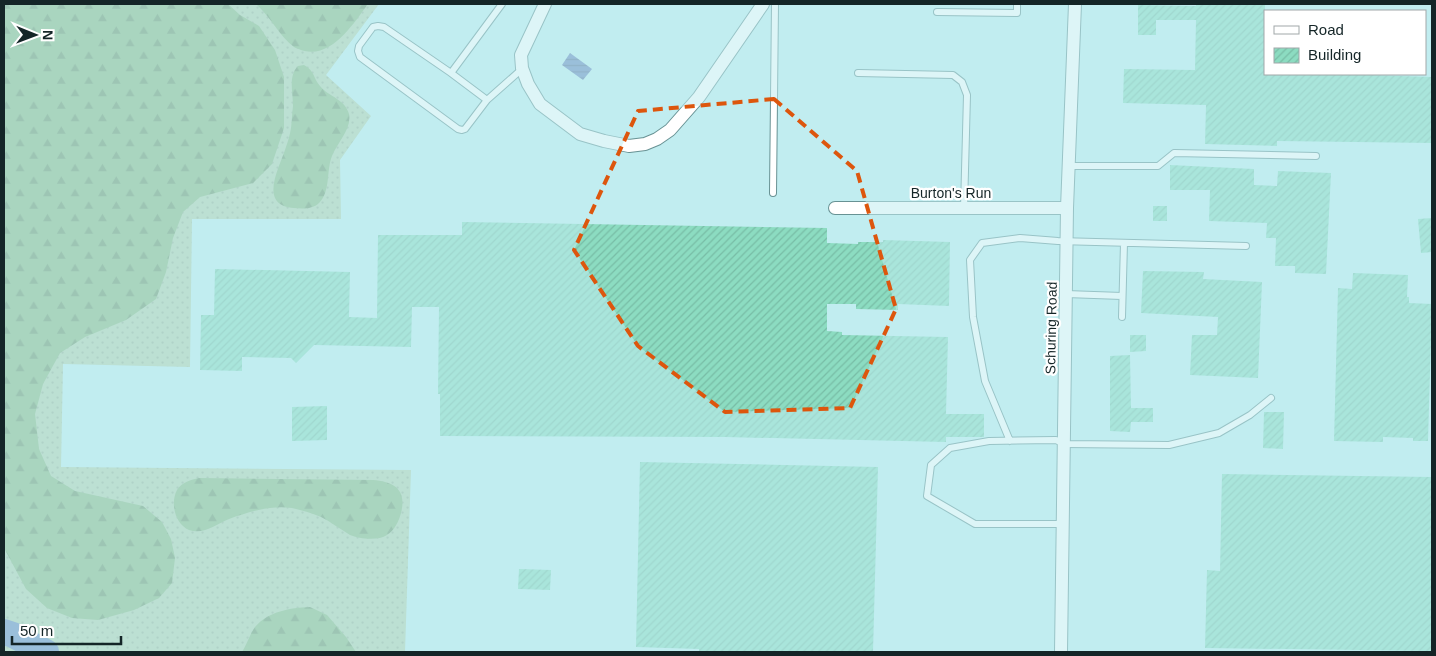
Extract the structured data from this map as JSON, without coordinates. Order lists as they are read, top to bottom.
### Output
{
  "streets": {
    "street": ["Burton's Run", "Schuring Road"]
  },
  "crossings": [
    ["Burton's Run", "Schuring Road"]
  ],
  "legend": ["Road", "Building"],
  "scale_bar": "50 m",
  "north": "right"
}
